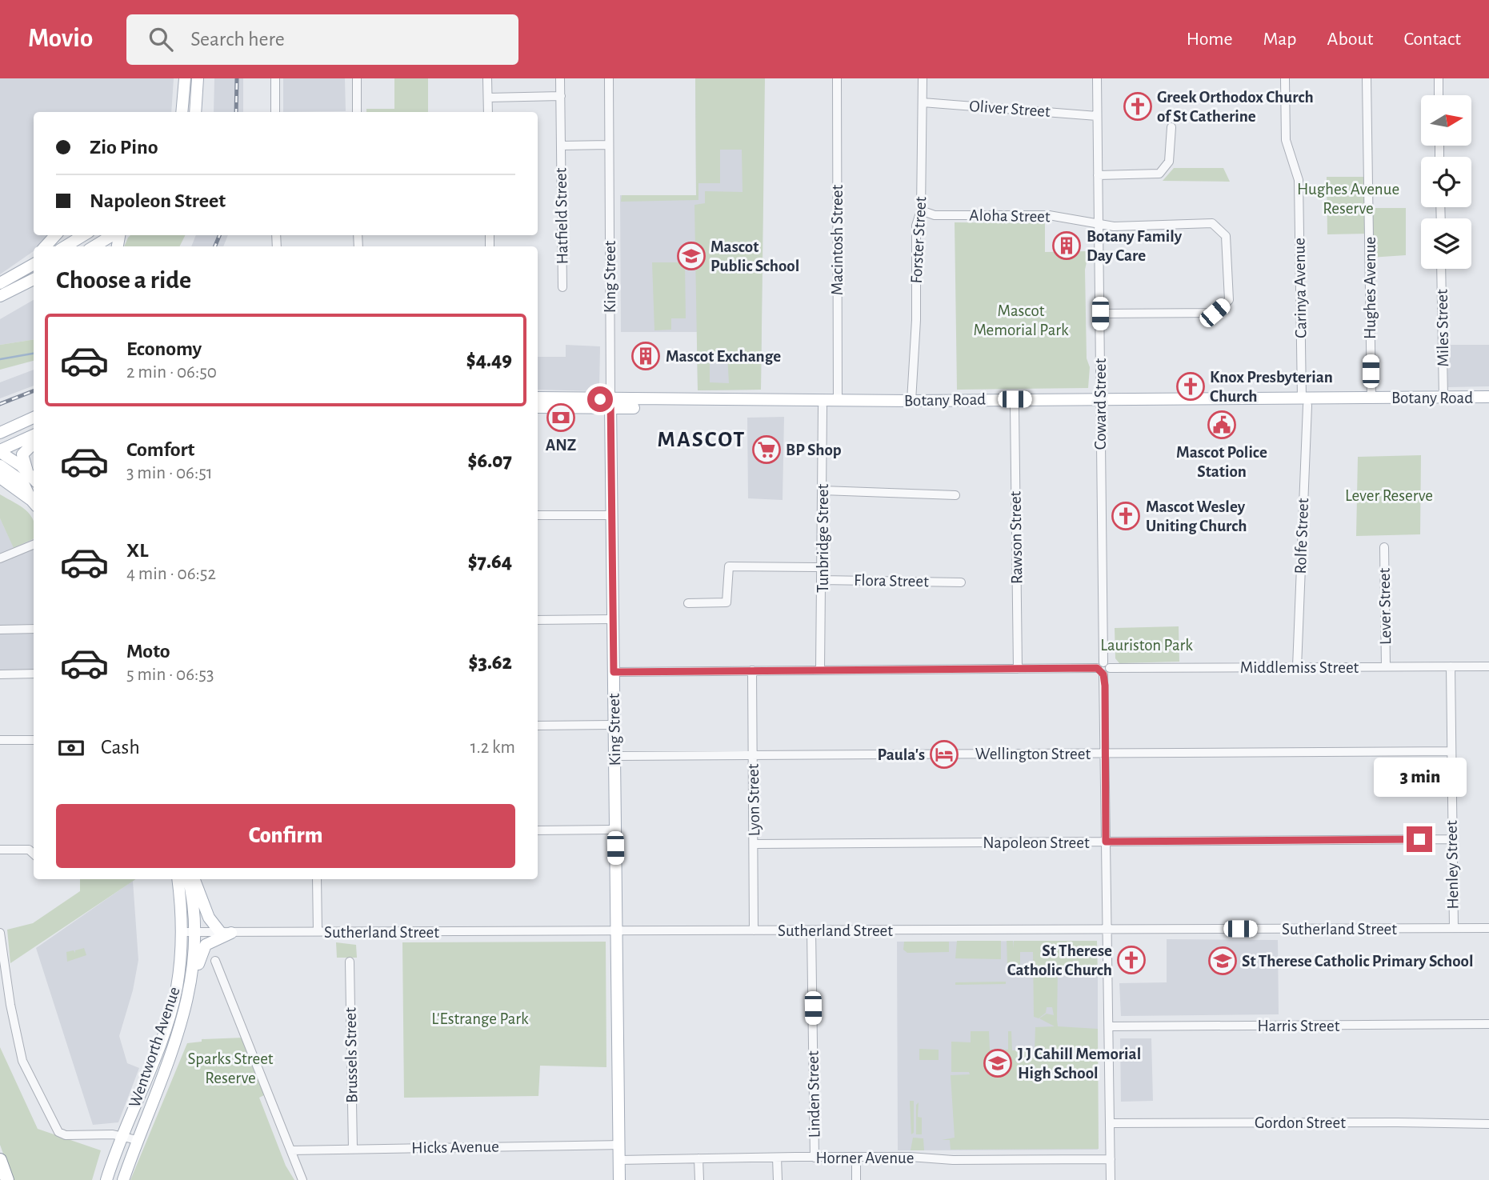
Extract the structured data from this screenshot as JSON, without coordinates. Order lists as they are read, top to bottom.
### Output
{
  "streets": {
    "main road": ["King Street", "Botany Road", "Wentworth Avenue"],
    "street": [
      "Oliver Street",
      "Hatfield Street",
      "Aloha Street",
      "Macintosh Street",
      "Forster Street",
      "Carinya Avenue",
      "Hughes Avenue",
      "Miles Street",
      "Coward Street",
      "Rolfe Street",
      "Rawson Street",
      "Tunbridge Street",
      "Flora Street",
      "Lever Street",
      "Middlemiss Street",
      "Wellington Street",
      "Lyon Street",
      "Napoleon Street",
      "Henley Street",
      "Sutherland Street",
      "Harris Street",
      "Brussels Street",
      "Linden Street",
      "Gordon Street",
      "Hicks Avenue",
      "Horner Avenue"
    ]
  },
  "crossings": [
    ["Oliver Street", "Forster Street"],
    ["Oliver Street", "Coward Street"],
    ["Hatfield Street", "King Street"],
    ["Aloha Street", "Forster Street"],
    ["Aloha Street", "Coward Street"],
    ["Macintosh Street", "Botany Road"],
    ["Forster Street", "Botany Road"],
    ["King Street", "Botany Road"],
    ["King Street", "Middlemiss Street"],
    ["King Street", "Wellington Street"],
    ["King Street", "Sutherland Street"],
    ["King Street", "Hicks Avenue"],
    ["King Street", "Horner Avenue"],
    ["Carinya Avenue", "Botany Road"],
    ["Carinya Avenue", "Rolfe Street"],
    ["Hughes Avenue", "Botany Road"],
    ["Miles Street", "Botany Road"],
    ["Botany Road", "Coward Street"],
    ["Botany Road", "Rolfe Street"],
    ["Botany Road", "Rawson Street"],
    ["Botany Road", "Tunbridge Street"],
    ["Coward Street", "Middlemiss Street"],
    ["Coward Street", "Wellington Street"],
    ["Coward Street", "Napoleon Street"],
    ["Coward Street", "Sutherland Street"],
    ["Coward Street", "Harris Street"],
    ["Coward Street", "Gordon Street"],
    ["Coward Street", "Horner Avenue"],
    ["Rolfe Street", "Middlemiss Street"],
    ["Rawson Street", "Middlemiss Street"],
    ["Tunbridge Street", "Flora Street"],
    ["Tunbridge Street", "Middlemiss Street"],
    ["Lever Street", "Middlemiss Street"],
    ["Middlemiss Street", "Lyon Street"],
    ["Middlemiss Street", "Henley Street"],
    ["Wellington Street", "Lyon Street"],
    ["Wellington Street", "Henley Street"],
    ["Lyon Street", "Napoleon Street"],
    ["Lyon Street", "Sutherland Street"],
    ["Napoleon Street", "Henley Street"],
    ["Henley Street", "Sutherland Street"],
    ["Sutherland Street", "Wentworth Avenue"],
    ["Sutherland Street", "Linden Street"],
    ["Brussels Street", "Hicks Avenue"],
    ["Linden Street", "Horner Avenue"]
  ],
  "districts": ["MASCOT"],
  "parks": [
    "Hughes Avenue Reserve",
    "Mascot Memorial Park",
    "Lever Reserve",
    "Lauriston Park",
    "L'Estrange Park",
    "Sparks Street Reserve"
  ],
  "places": {
    "church": [
      "Greek Orthodox Church of St Catherine",
      "Knox Presbyterian Church",
      "Mascot Wesley Uniting Church",
      "St Therese Catholic Church"
    ],
    "building": ["Botany Family Day Care", "Mascot Exchange"],
    "school or university": ["Mascot Public School", "St Therese Catholic Primary School", "J J Cahill Memorial High School"],
    "bank": ["ANZ"],
    "public building": ["Mascot Police Station"],
    "supermarket": ["BP Shop"],
    "hotel": ["Paula's"]
  },
  "north": "right",
  "page": {
    "header": "Movio",
    "search": "Search here",
    "nav": [
      "Home",
      "Map",
      "About",
      "Contact"
    ],
    "banner": ["Zio Pino", "Napoleon Street"],
    "heading": "Choose a ride",
    "list": [
      {
        "name": "Economy",
        "note": "2 min · 06:50",
        "value": "$4.49"
      },
      {
        "name": "Comfort",
        "note": "3 min · 06:51",
        "value": "$6.07"
      },
      {
        "name": "XL",
        "note": "4 min · 06:52",
        "value": "$7.64"
      },
      {
        "name": "Moto",
        "note": "5 min · 06:53",
        "value": "$3.62"
      }
    ],
    "pay": ["Cash", "1.2 km"],
    "bubble": "3 min",
    "buttons": "Confirm"
  }
}
